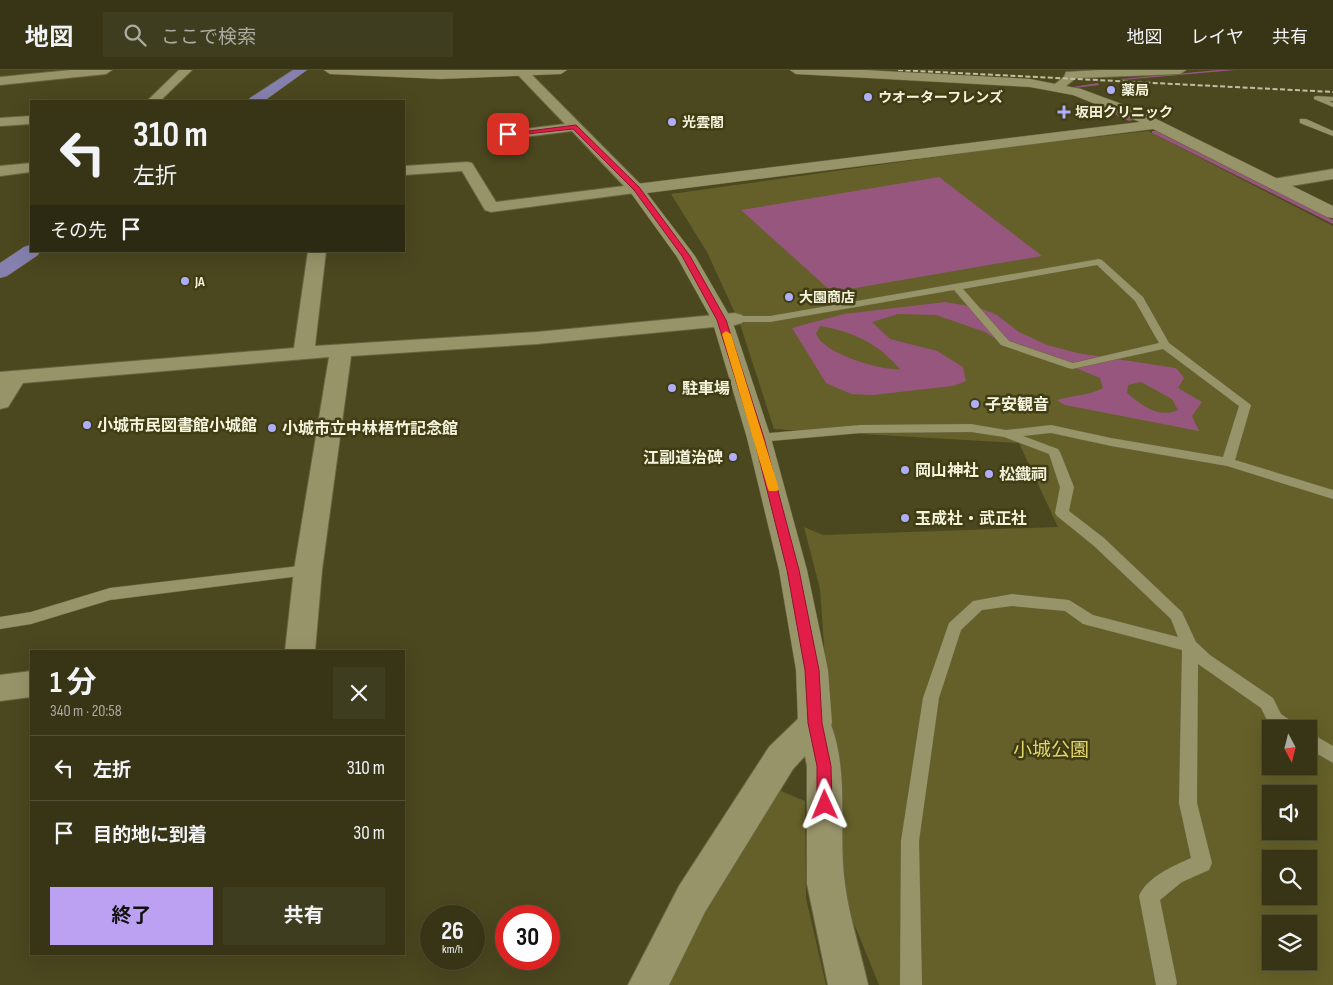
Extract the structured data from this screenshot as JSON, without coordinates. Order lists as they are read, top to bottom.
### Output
{
  "parks": ["小城公園"],
  "places": {
    "other": [
      "薬局",
      "ウオーターフレンズ",
      "光雲閣",
      "JA",
      "大園商店",
      "駐車場",
      "子安観音",
      "小城市民図書館小城館",
      "小城市立中林梧竹記念館",
      "江副道治碑",
      "岡山神社",
      "松鐡祠",
      "玉成社・武正社"
    ],
    "health": ["坂田クリニック"]
  },
  "north": "bottom",
  "page": {
    "header": "地図",
    "search": "ここで検索",
    "nav": ["地図", "レイヤ", "共有"],
    "turn": ["310 m", "左折"],
    "then": "その先",
    "heading": ["1 分", "340 m · 20:58"],
    "list": [
      {
        "name": "左折",
        "value": "310 m"
      },
      {
        "name": "目的地に到着",
        "value": "30 m"
      }
    ],
    "buttons": ["終了", "共有"],
    "speed": "26 km/h",
    "limit": "30"
  }
}
